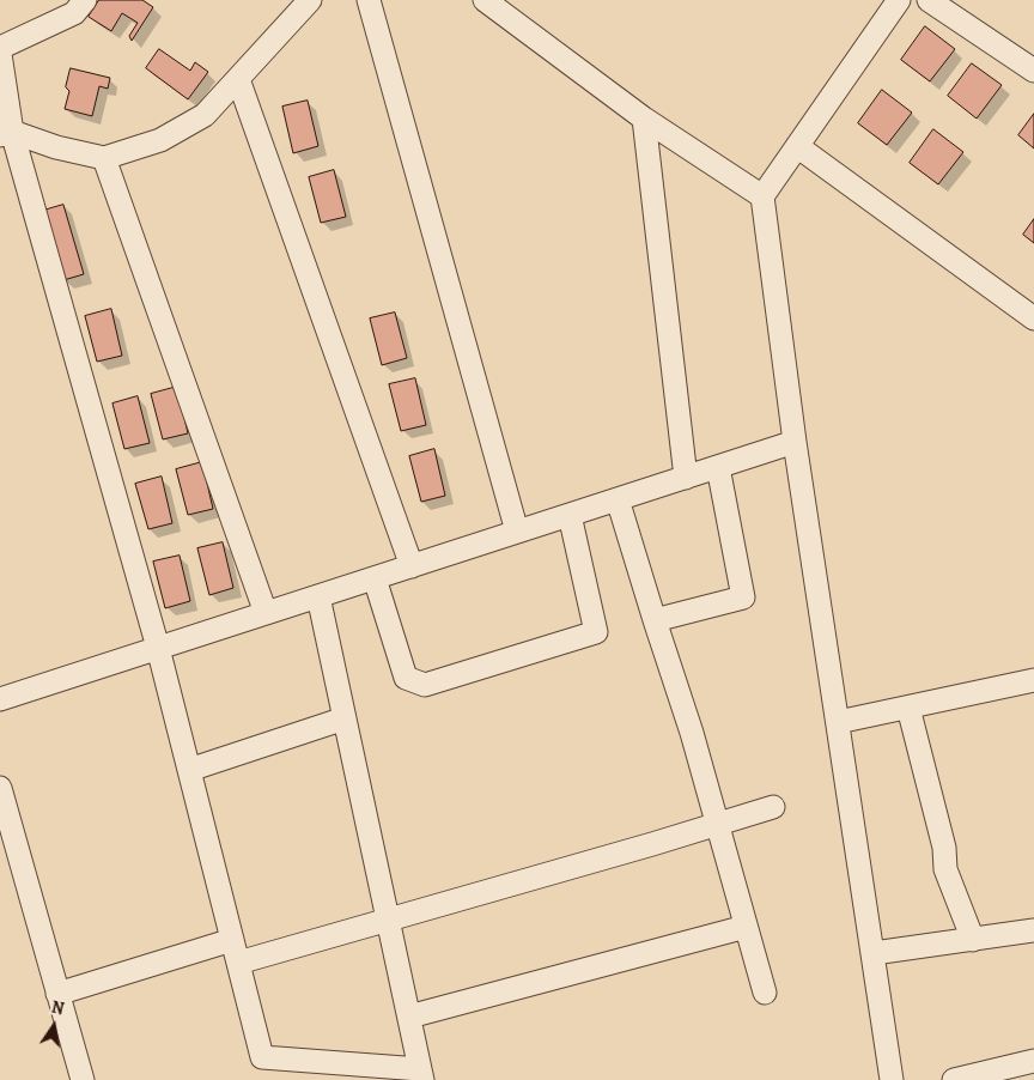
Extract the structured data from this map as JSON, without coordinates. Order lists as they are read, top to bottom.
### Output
{
  "north": "top"
}
